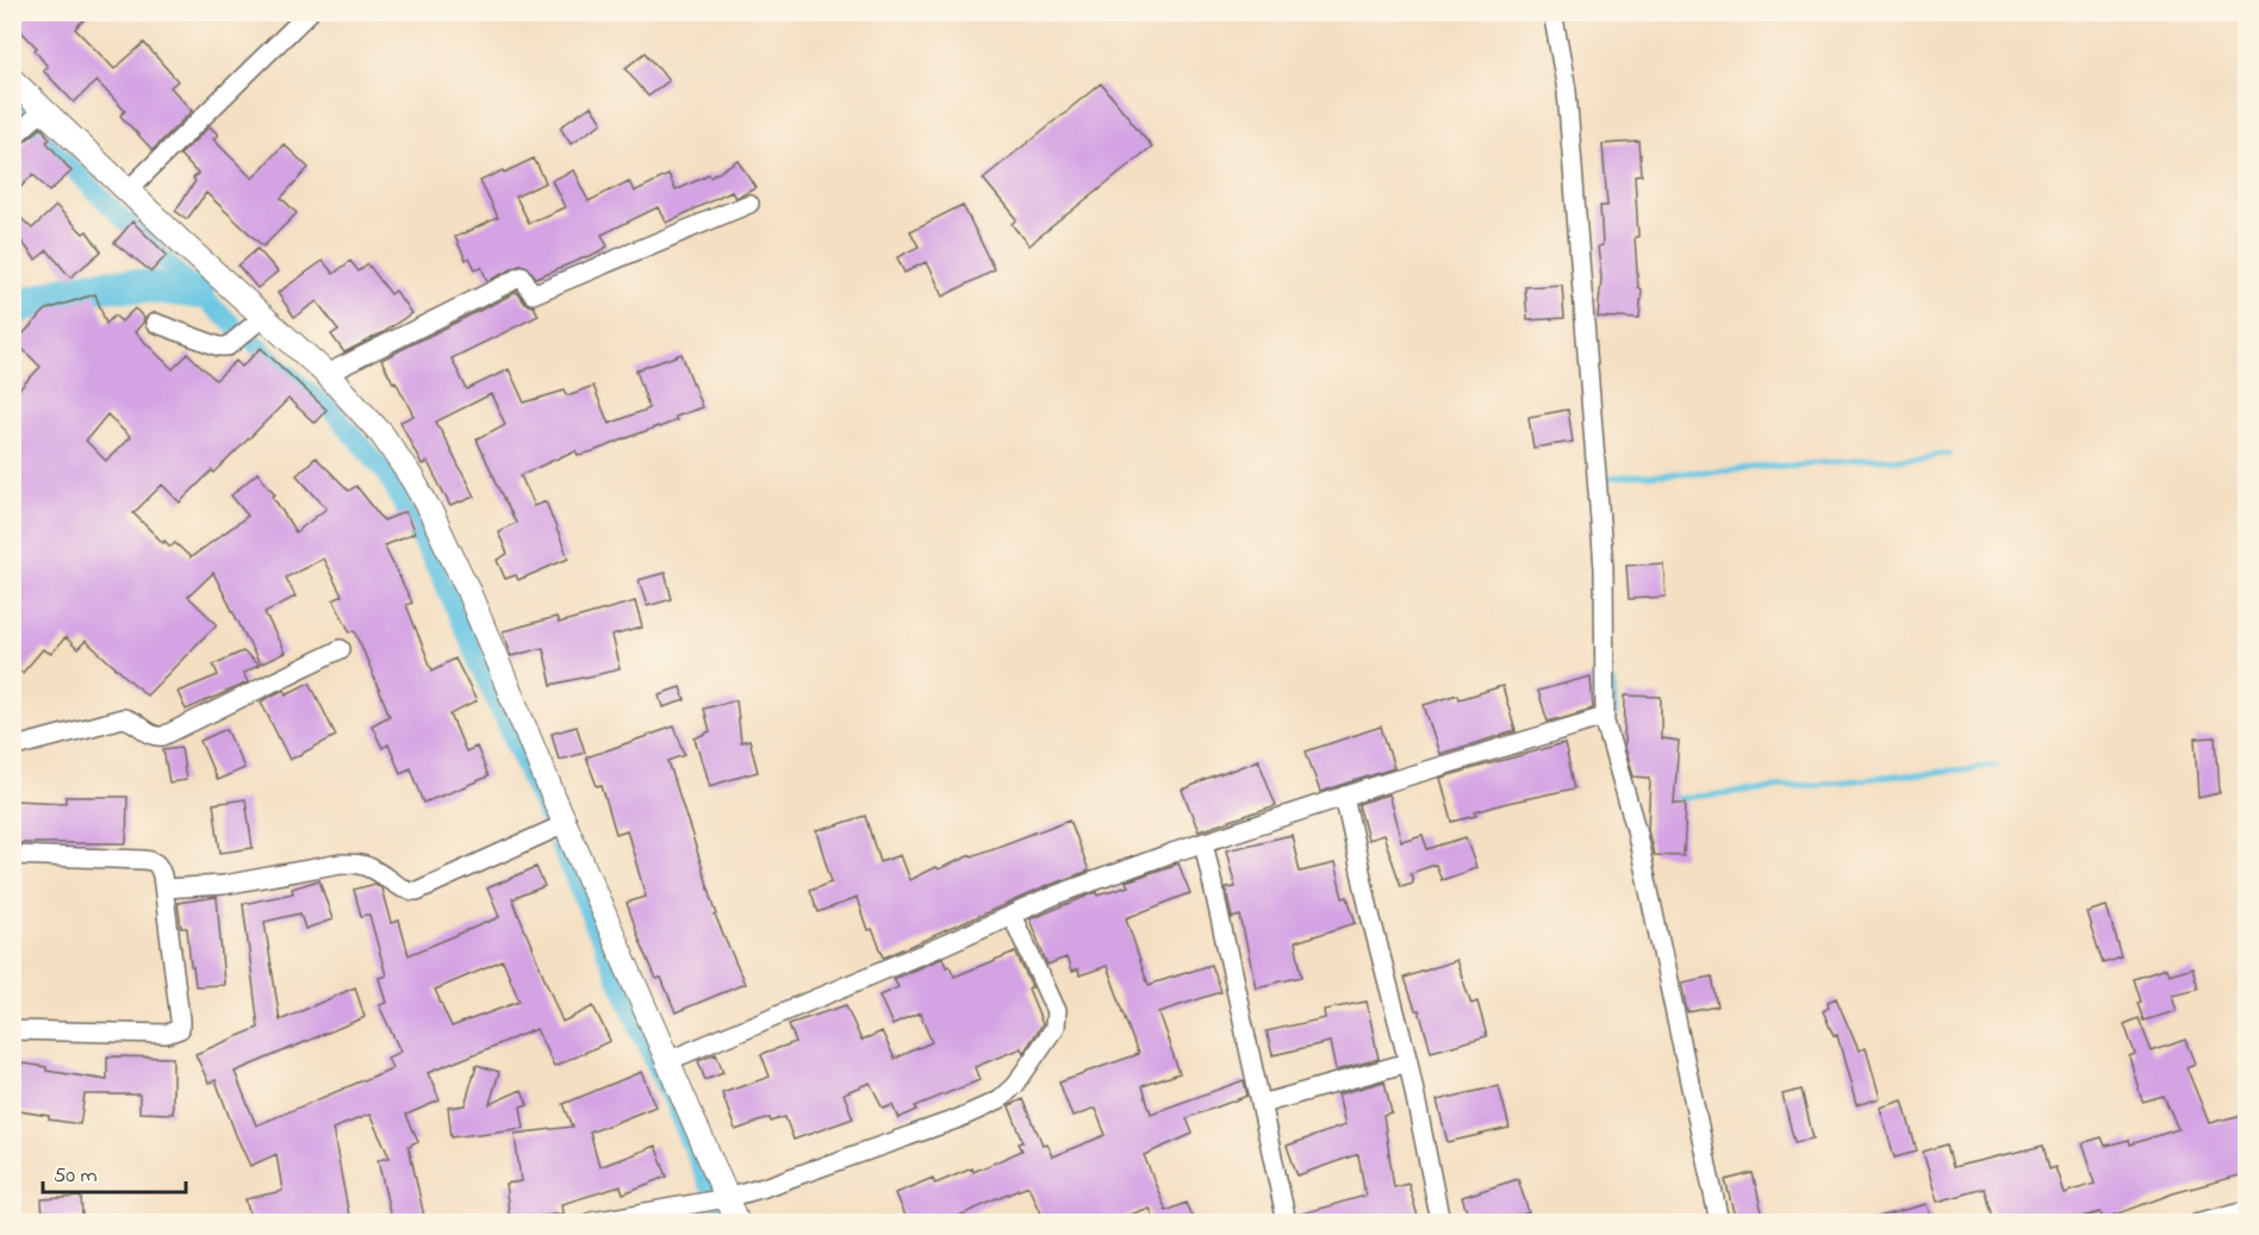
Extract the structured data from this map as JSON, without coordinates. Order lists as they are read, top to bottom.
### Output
{
  "scale_bar": "50 m"
}
